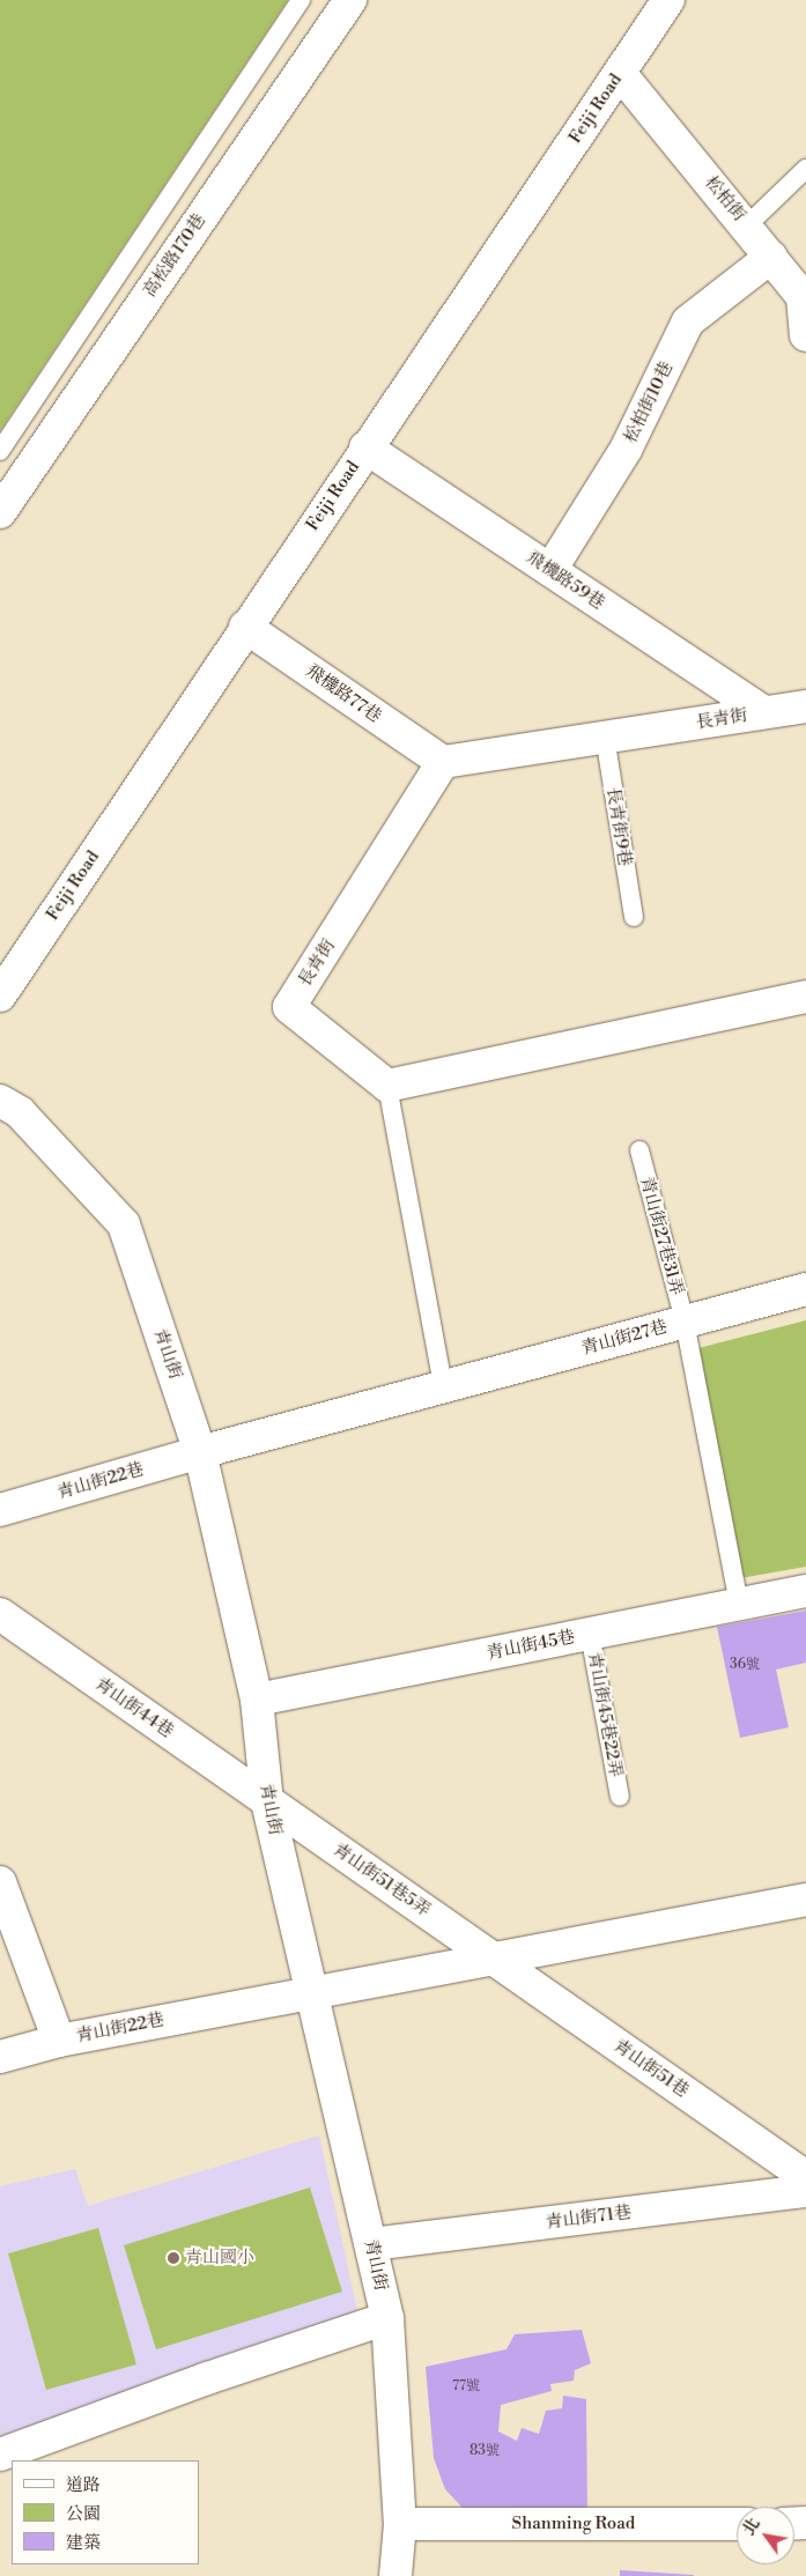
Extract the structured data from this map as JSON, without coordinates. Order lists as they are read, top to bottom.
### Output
{
  "streets": {
    "street": [
      "Feiji Road",
      "松柏街",
      "高松路170巷",
      "松柏街10巷",
      "飛機路59巷",
      "飛機路77巷",
      "長青街",
      "青山街27巷",
      "青山街",
      "青山街22巷",
      "青山街45巷",
      "青山街44巷",
      "青山街51巷5弄",
      "青山街51巷",
      "青山街71巷",
      "Shanming Road"
    ],
    "lane": ["長青街9巷", "青山街27巷31弄", "青山街45巷22弄"]
  },
  "crossings": [
    ["Feiji Road", "松柏街"],
    ["Feiji Road", "飛機路59巷"],
    ["Feiji Road", "飛機路77巷"],
    ["松柏街", "松柏街10巷"],
    ["松柏街10巷", "飛機路59巷"],
    ["飛機路59巷", "長青街"],
    ["飛機路77巷", "長青街"],
    ["長青街", "長青街9巷"],
    ["青山街27巷31弄", "青山街27巷"],
    ["青山街27巷31弄", "青山街45巷"],
    ["青山街27巷", "青山街"],
    ["青山街27巷", "青山街22巷"],
    ["青山街", "青山街22巷"],
    ["青山街", "青山街45巷"],
    ["青山街", "青山街44巷"],
    ["青山街", "青山街51巷5弄"],
    ["青山街", "青山街71巷"],
    ["青山街", "Shanming Road"],
    ["青山街45巷", "青山街45巷22弄"],
    ["青山街44巷", "青山街51巷5弄"],
    ["青山街51巷5弄", "青山街51巷"]
  ],
  "places": ["青山國小"],
  "house_numbers": ["36號", "77號", "83號"],
  "legend": ["道路", "公園", "建築"],
  "north": "top left"
}
